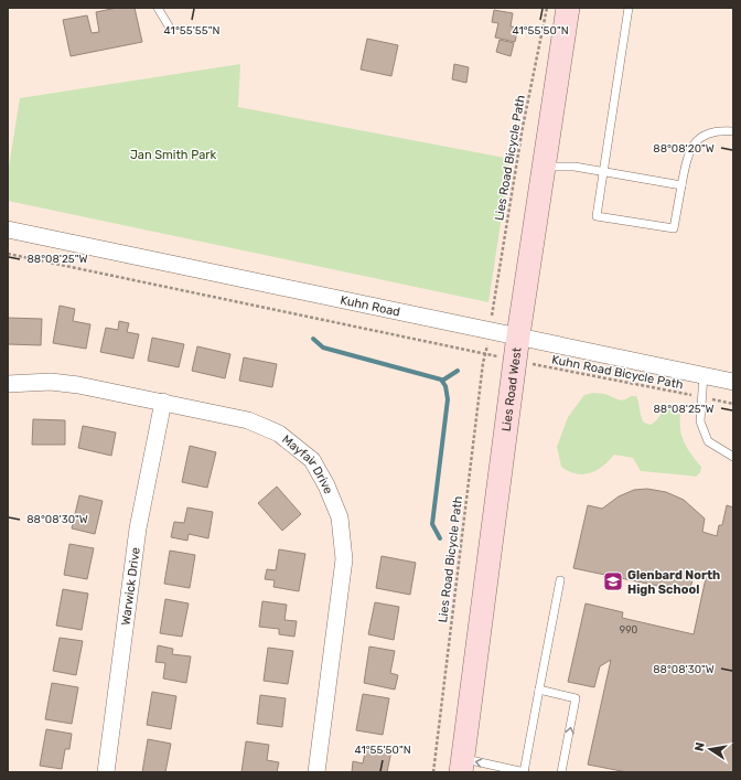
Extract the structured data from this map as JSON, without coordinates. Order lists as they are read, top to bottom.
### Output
{
  "streets": {
    "street": [
      "Kuhn Road",
      "Lies Road West",
      "Mayfair Drive",
      "Warwick Drive"
    ],
    "path": ["Lies Road Bicycle Path", "Kuhn Road Bicycle Path"]
  },
  "crossings": [
    ["Kuhn Road", "Lies Road West"],
    ["Mayfair Drive", "Warwick Drive"]
  ],
  "parks": ["Jan Smith Park"],
  "places": {
    "school or university": ["Glenbard North High School"]
  },
  "house_numbers": ["990"],
  "north": "left",
  "coordinates": [
    "41°55'55\"N",
    "41°55'50\"N",
    "88°08'20\"W",
    "88°08'25\"W",
    "88°08'30\"W"
  ]
}
